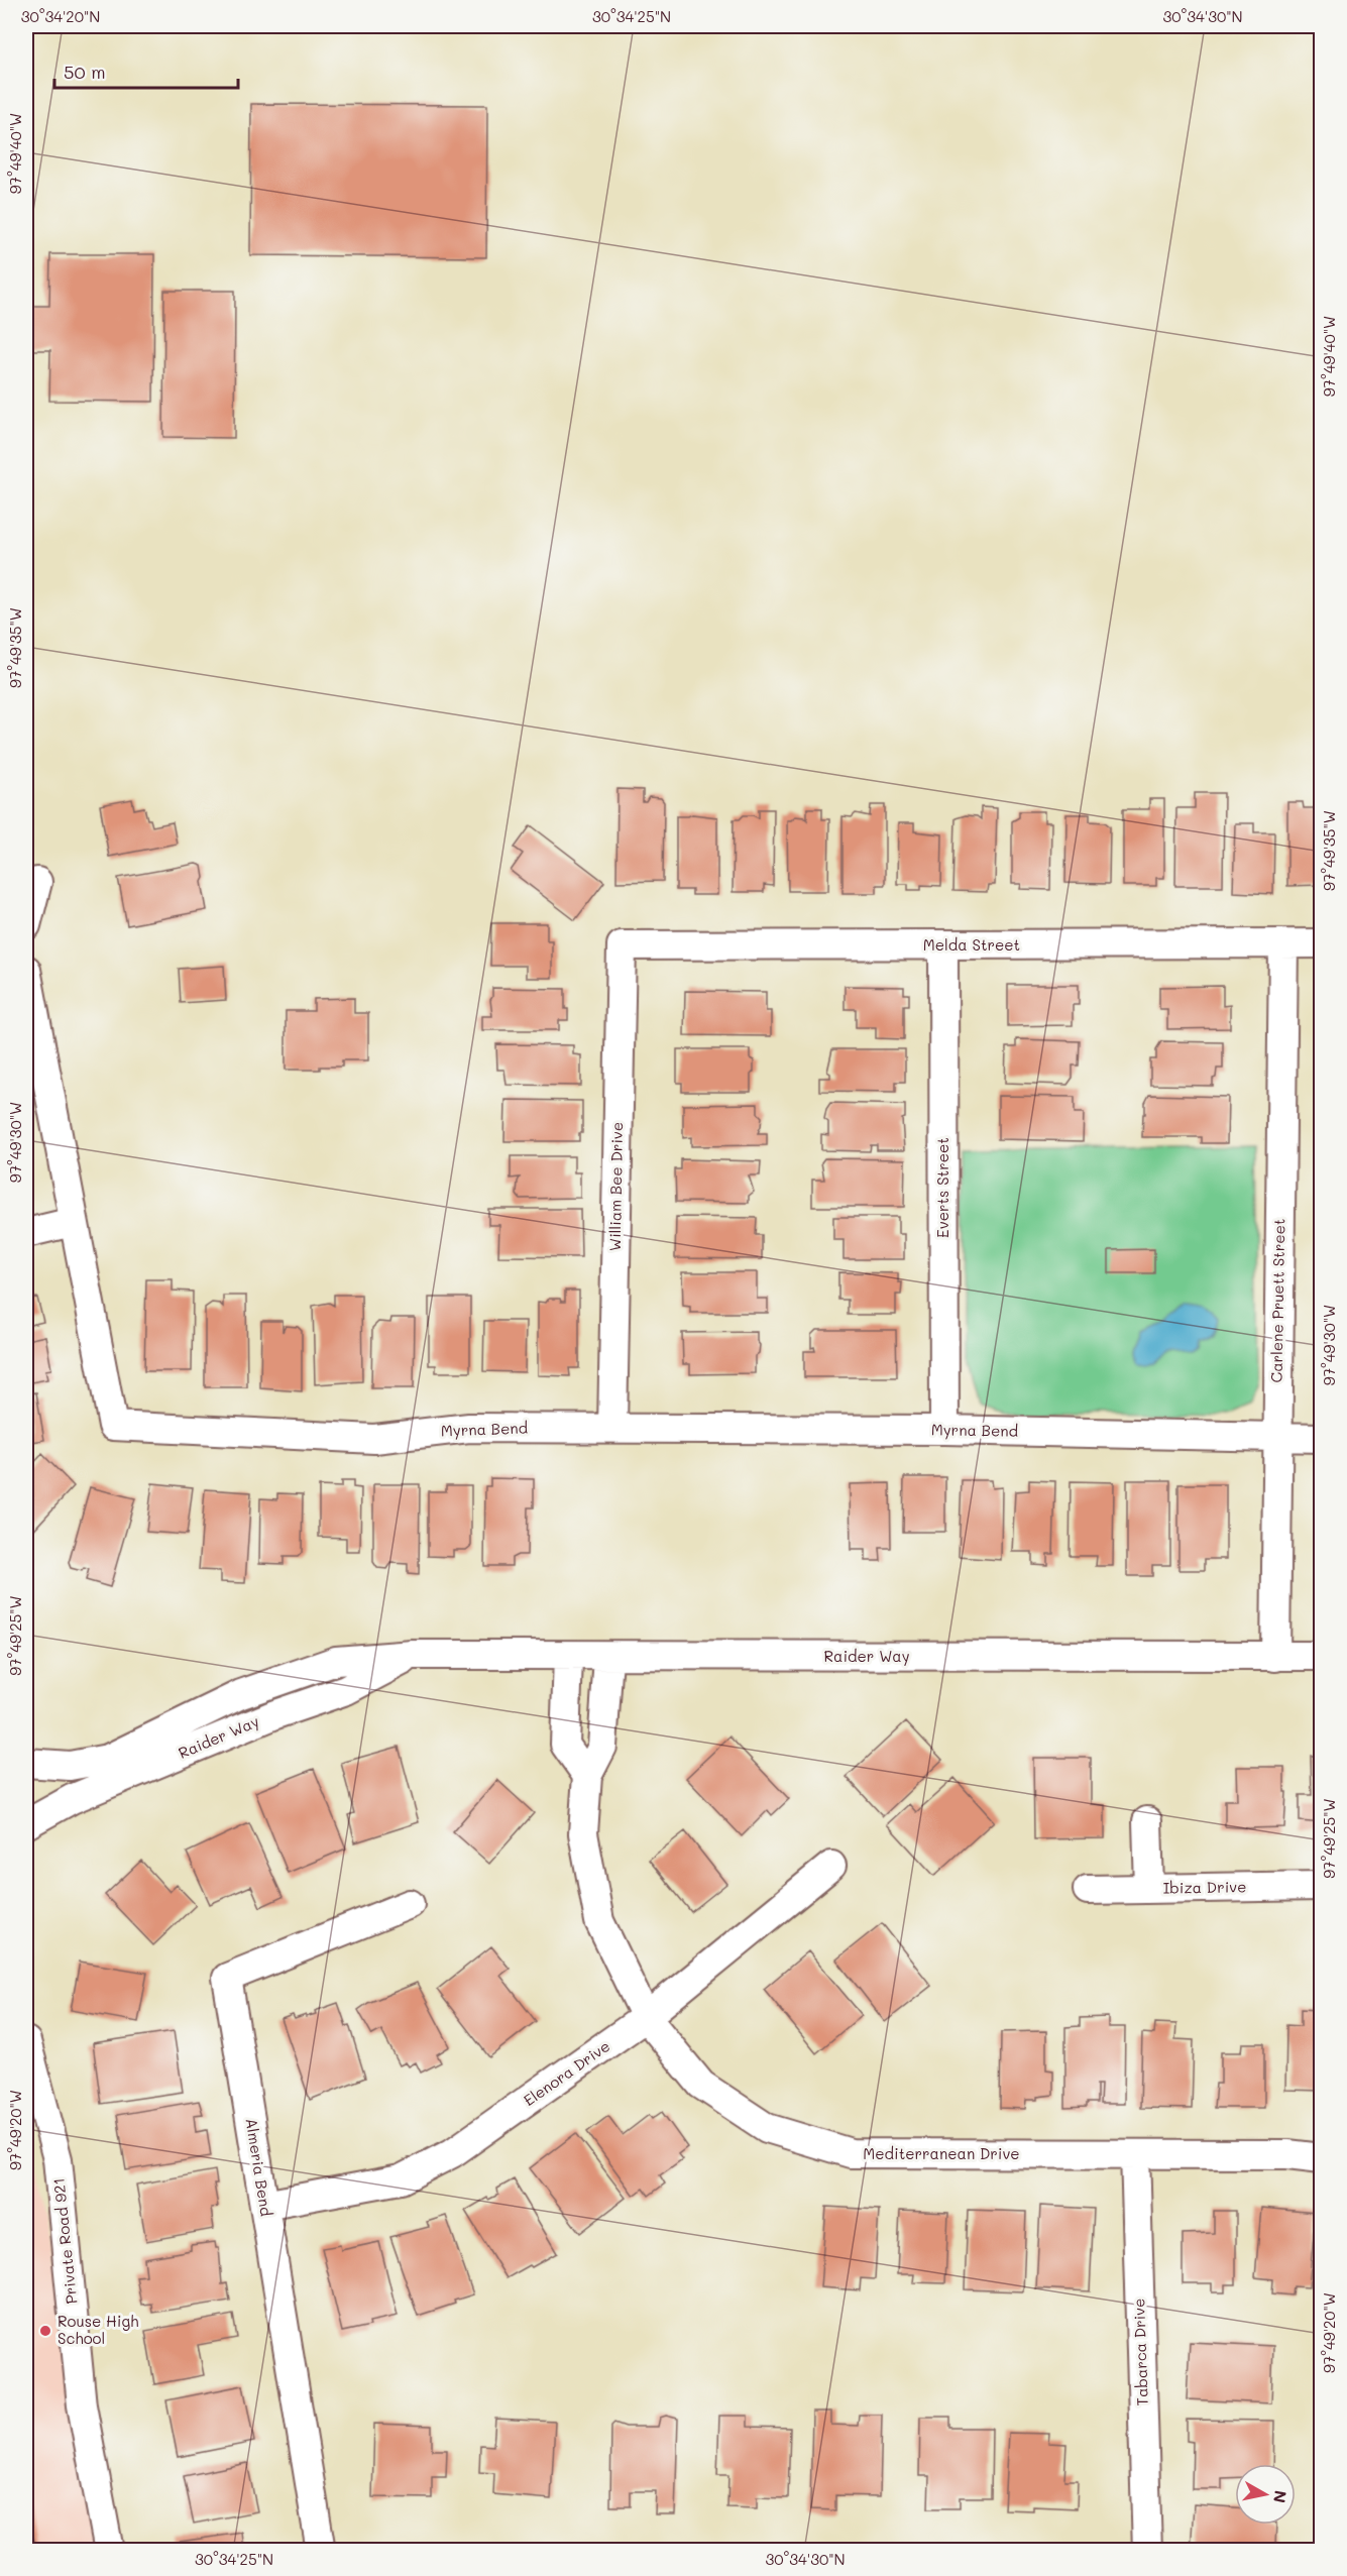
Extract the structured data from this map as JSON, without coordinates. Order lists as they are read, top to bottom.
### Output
{
  "streets": {
    "street": [
      "Melda Street",
      "William Bee Drive",
      "Everts Street",
      "Carlene Pruett Street",
      "Myrna Bend",
      "Raider Way",
      "Ibiza Drive",
      "Elenora Drive",
      "Mediterranean Drive",
      "Almeria Bend",
      "Private Road 921",
      "Tabarca Drive"
    ]
  },
  "crossings": [
    ["Melda Street", "William Bee Drive"],
    ["Melda Street", "Everts Street"],
    ["Melda Street", "Carlene Pruett Street"],
    ["William Bee Drive", "Myrna Bend"],
    ["Everts Street", "Myrna Bend"],
    ["Carlene Pruett Street", "Myrna Bend"],
    ["Carlene Pruett Street", "Raider Way"],
    ["Elenora Drive", "Mediterranean Drive"],
    ["Elenora Drive", "Almeria Bend"],
    ["Mediterranean Drive", "Tabarca Drive"]
  ],
  "places": ["Rouse High School"],
  "scale_bar": "50 m",
  "north": "right",
  "coordinates": [
    "30°34'20\"N",
    "30°34'25\"N",
    "30°34'30\"N",
    "97°49'40\"W",
    "97°49'35\"W",
    "97°49'30\"W",
    "97°49'25\"W",
    "97°49'20\"W"
  ]
}
